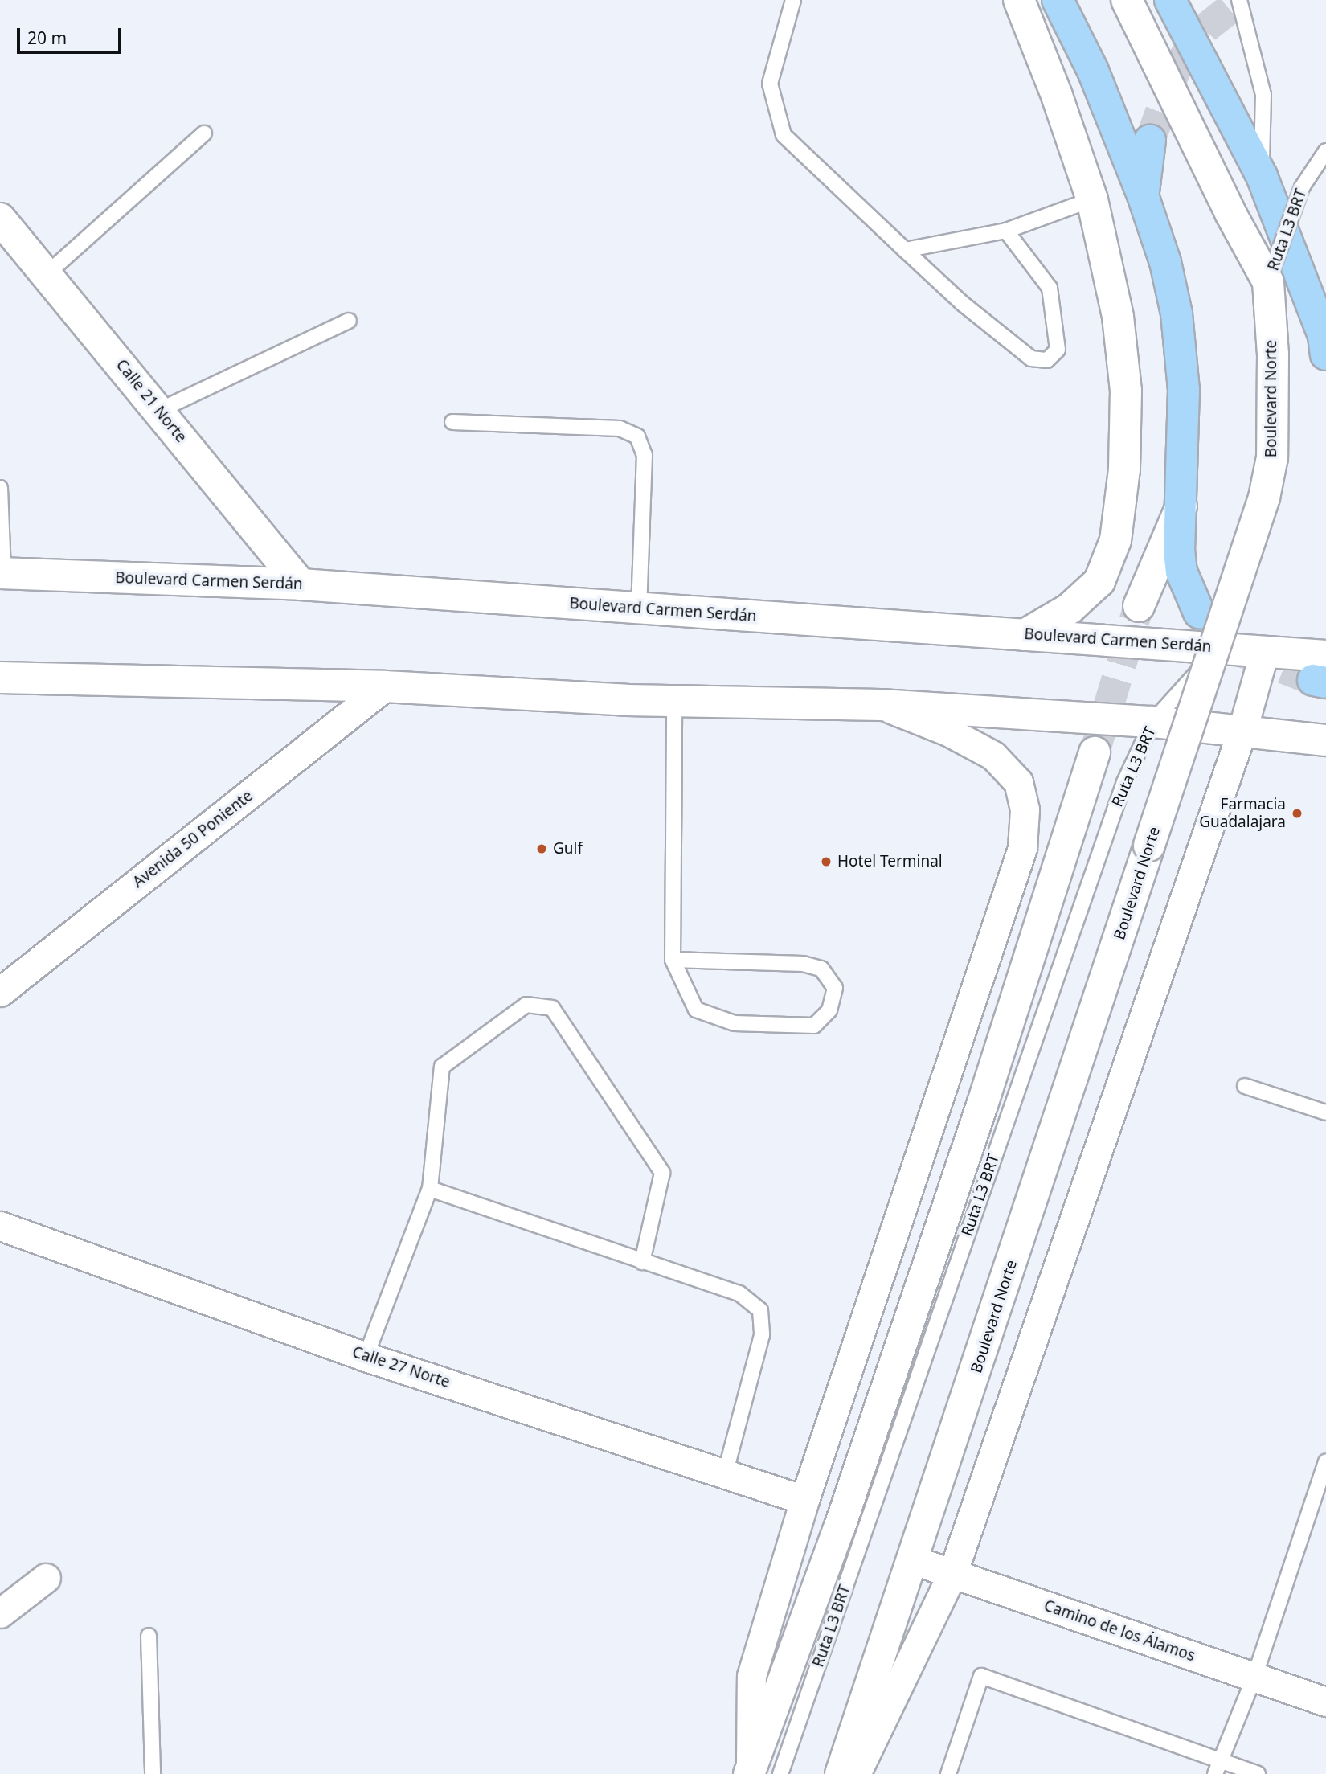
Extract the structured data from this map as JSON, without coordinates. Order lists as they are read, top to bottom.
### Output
{
  "streets": {
    "main road": ["Boulevard Norte", "Calle 21 Norte", "Boulevard Carmen Serdán"],
    "street": ["Avenida 50 Poniente", "Calle 27 Norte", "Camino de los Álamos"],
    "lane": ["Ruta L3 BRT"]
  },
  "crossings": [
    ["Ruta L3 BRT", "Boulevard Norte"],
    ["Ruta L3 BRT", "Boulevard Carmen Serdán"],
    ["Boulevard Norte", "Camino de los Álamos"],
    ["Calle 21 Norte", "Boulevard Carmen Serdán"]
  ],
  "places": ["Farmacia Guadalajara", "Gulf", "Hotel Terminal"],
  "scale_bar": "20 m"
}
